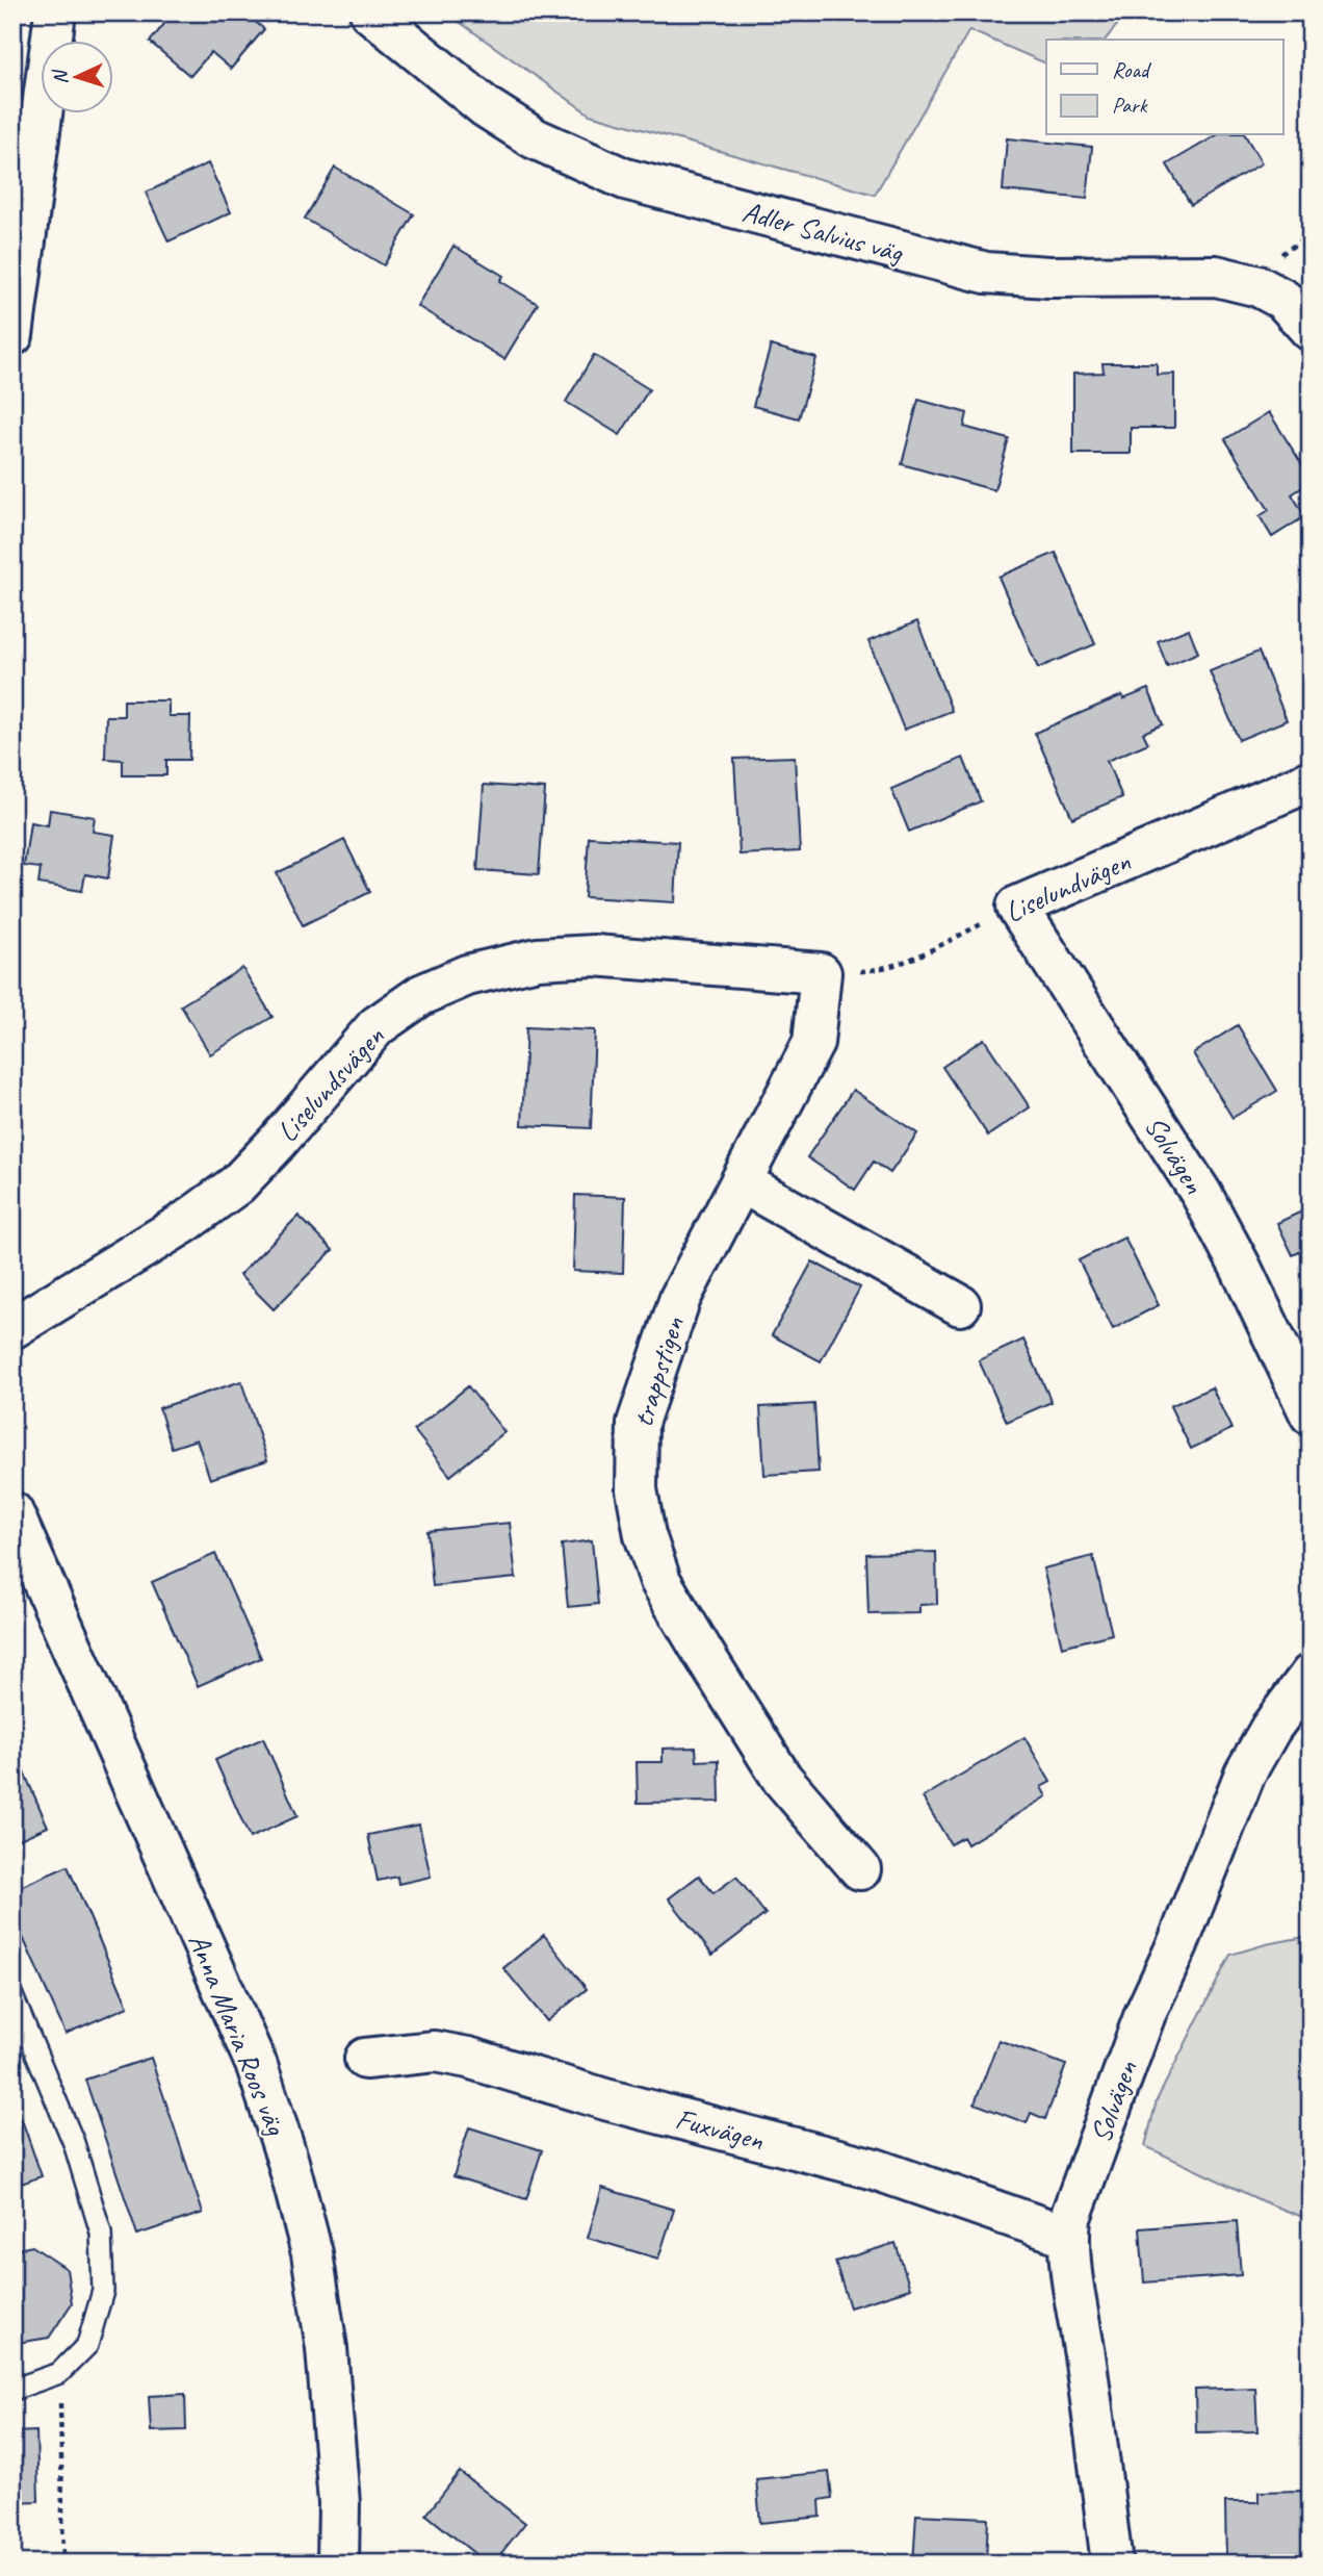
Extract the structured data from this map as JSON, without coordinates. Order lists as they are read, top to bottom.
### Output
{
  "streets": {
    "street": [
      "Adler Salvius väg",
      "Liselundvägen",
      "Liselundsvägen",
      "Solvägen",
      "trappstigen",
      "Anna Maria Roos väg",
      "Fuxvägen"
    ]
  },
  "crossings": [
    ["Liselundvägen", "Liselundsvägen"],
    ["Liselundvägen", "Solvägen"],
    ["Liselundvägen", "trappstigen"],
    ["Liselundsvägen", "trappstigen"],
    ["Solvägen", "Fuxvägen"]
  ],
  "legend": ["Road", "Park"],
  "north": "left"
}
